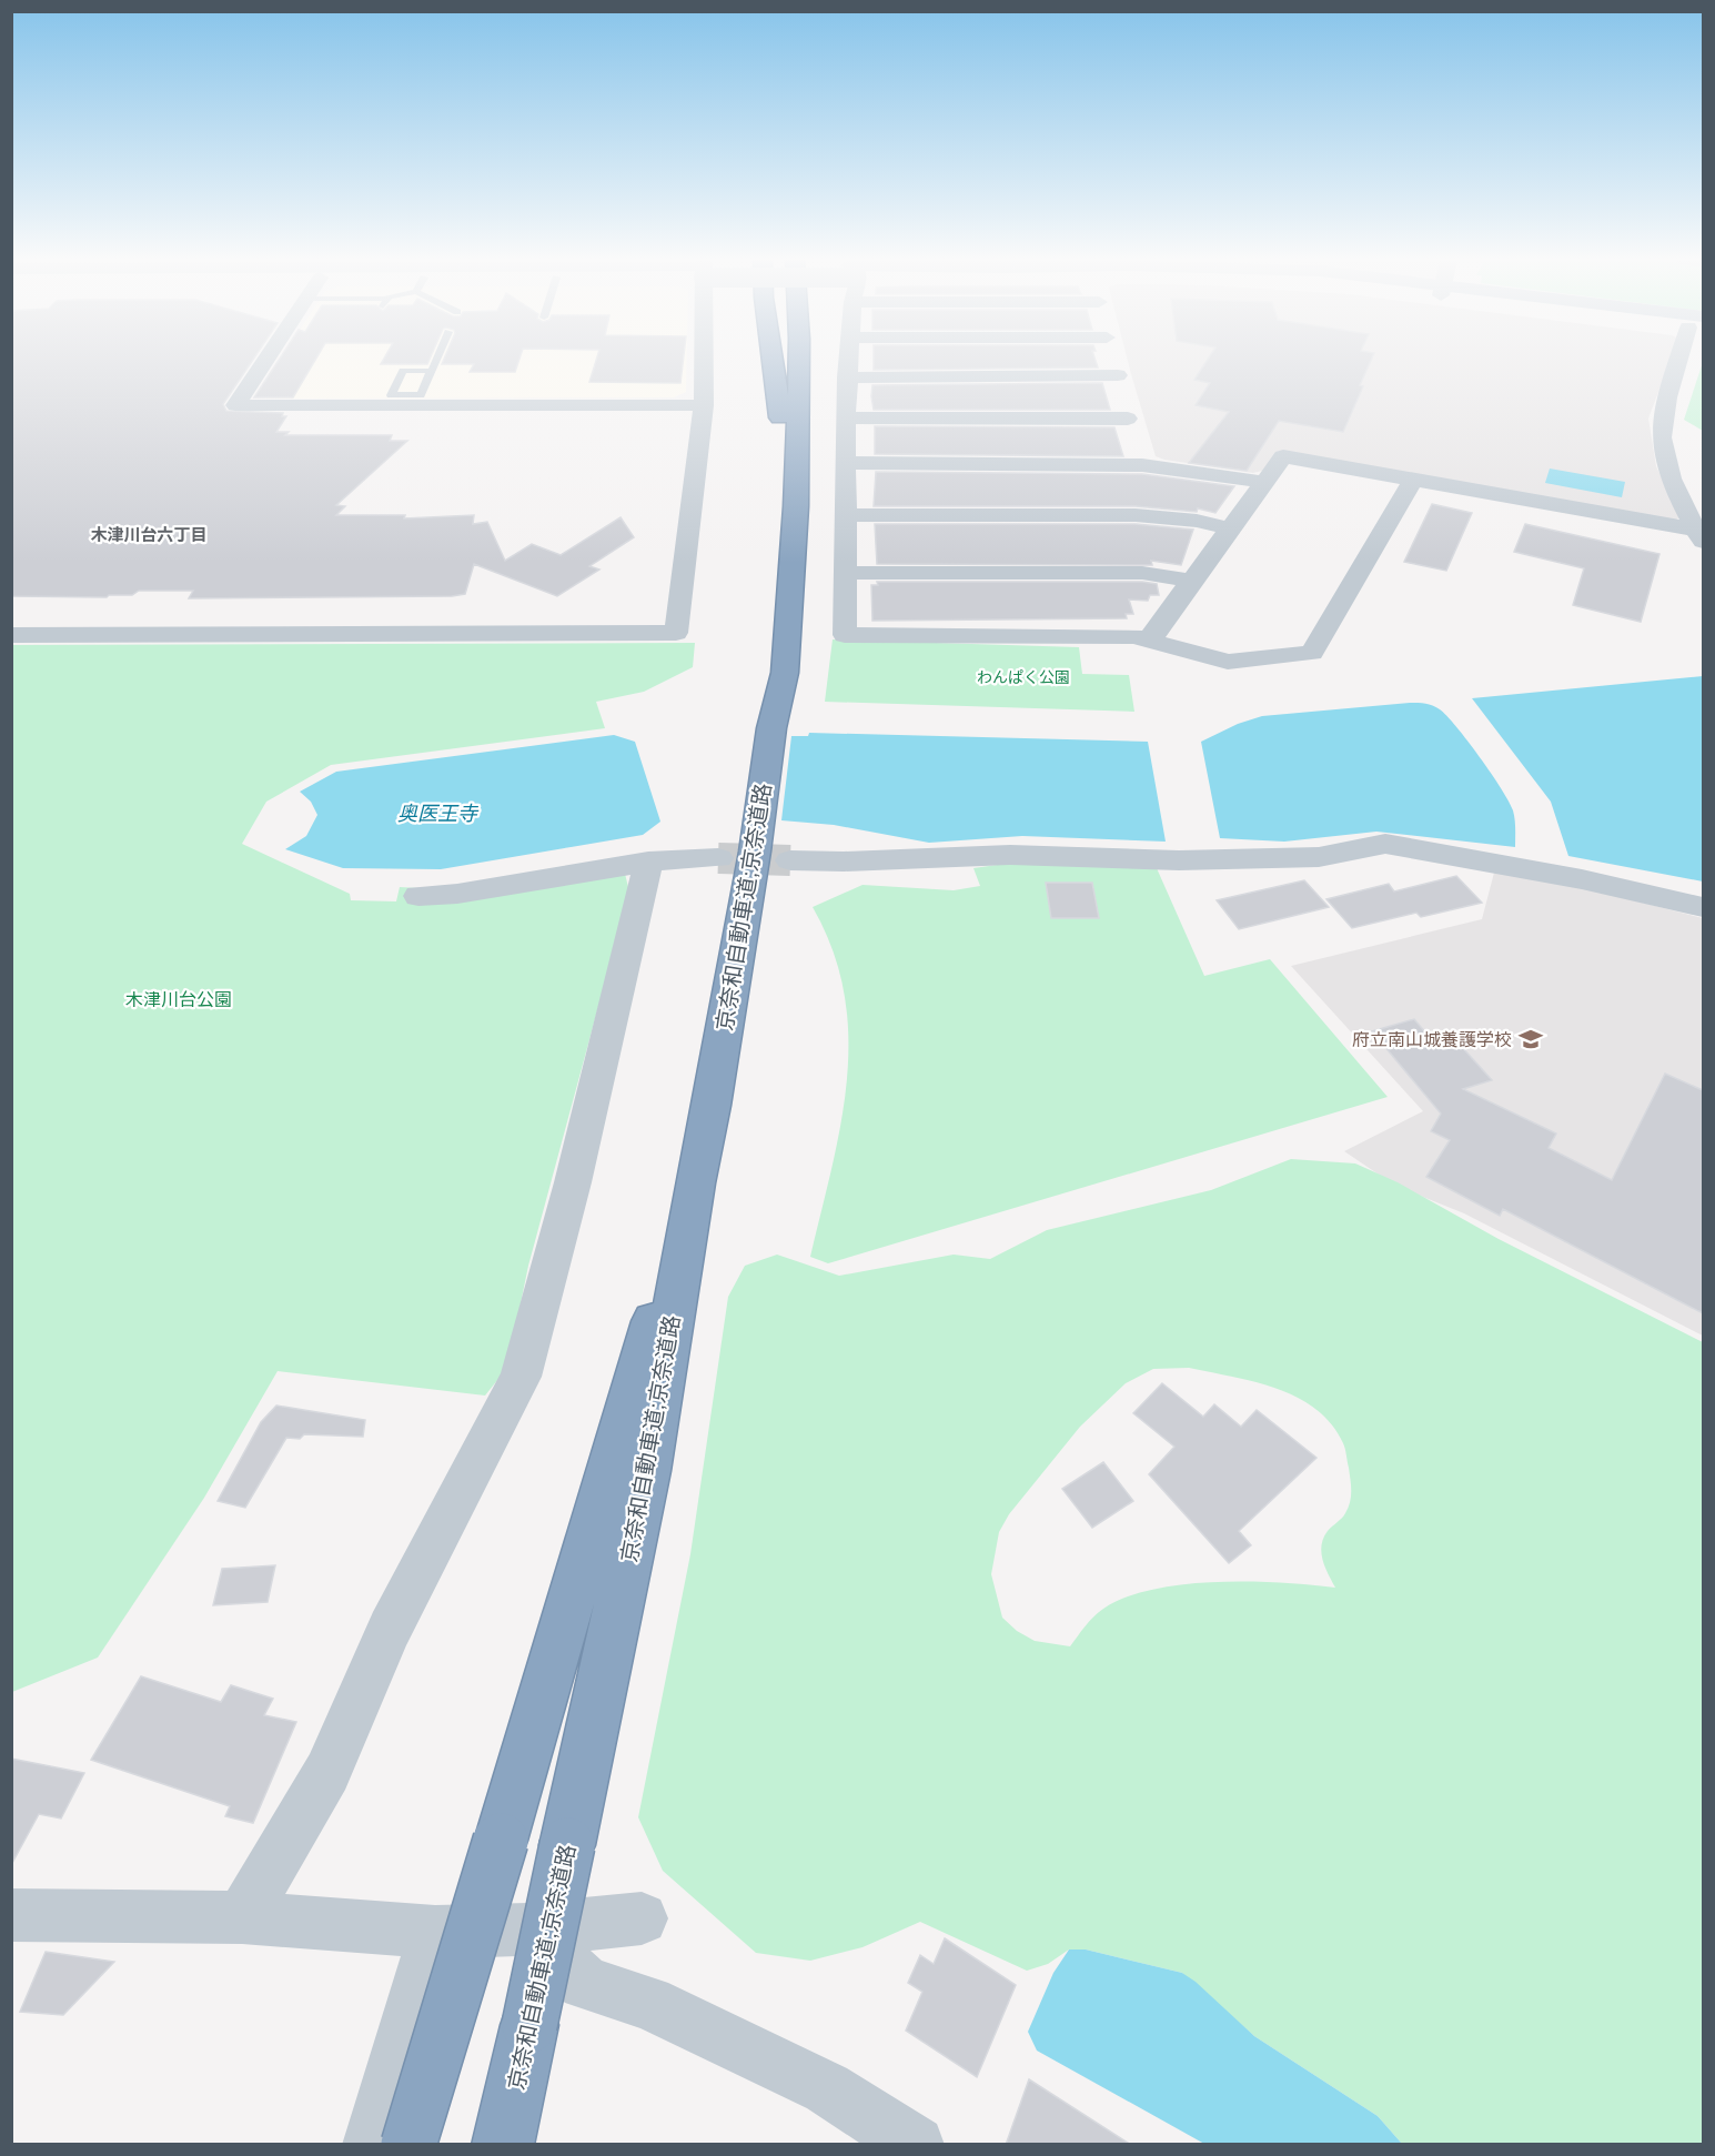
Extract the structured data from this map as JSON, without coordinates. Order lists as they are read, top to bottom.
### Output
{
  "streets": {
    "highway": ["京奈和自動車道;京奈道路"]
  },
  "districts": ["木津川台六丁目"],
  "water": ["奥医王寺"],
  "parks": ["わんぱく公園", "木津川台公園"],
  "places": {
    "school or university": ["府立南山城養護学校"]
  }
}
